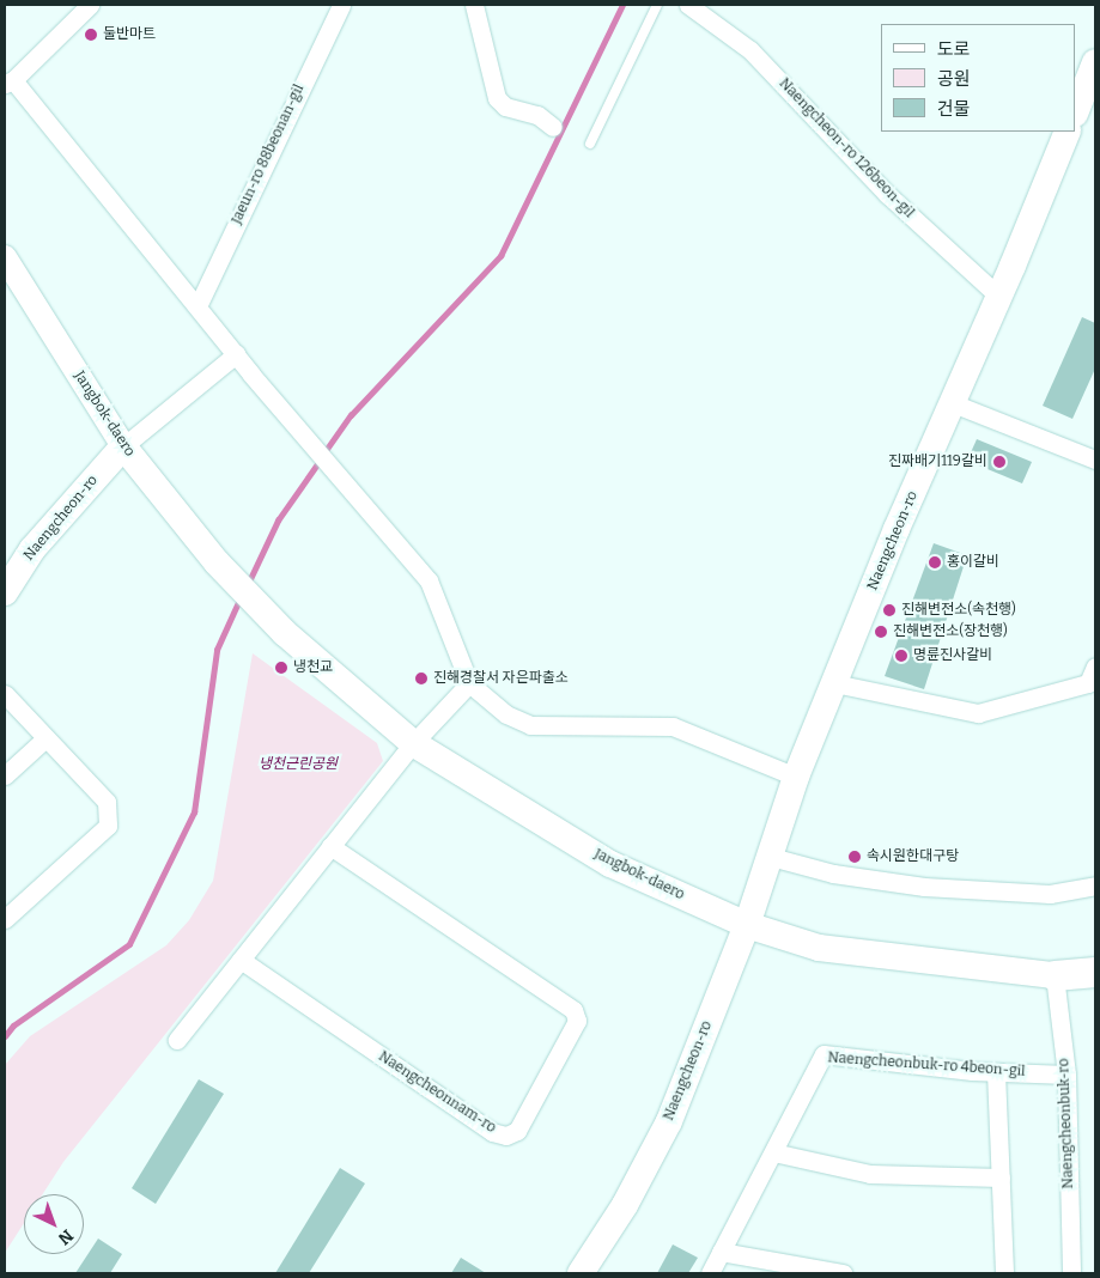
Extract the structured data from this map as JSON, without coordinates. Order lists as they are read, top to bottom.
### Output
{
  "streets": {
    "main road": ["Jangbok-daero", "Naengcheon-ro"],
    "street": [
      "Naengcheon-ro 126beon-gil",
      "Jaeun-ro 88beonan-gil",
      "Naengcheonbuk-ro 4beon-gil",
      "Naengcheonnam-ro",
      "Naengcheonbuk-ro"
    ]
  },
  "crossings": [
    ["Naengcheon-ro 126beon-gil", "Naengcheon-ro"],
    ["Jangbok-daero", "Naengcheon-ro"],
    ["Jangbok-daero", "Naengcheonbuk-ro"],
    ["Naengcheonbuk-ro 4beon-gil", "Naengcheonbuk-ro"]
  ],
  "parks": ["냉천근린공원"],
  "places": [
    "둘반마트",
    "진짜배기119갈비",
    "홍이갈비",
    "진해변전소(속천행)",
    "진해변전소(장천행)",
    "명륜진사갈비",
    "냉천교",
    "진해경찰서 자은파출소",
    "속시원한대구탕"
  ],
  "legend": ["도로", "공원", "건물"],
  "north": "bottom right"
}
